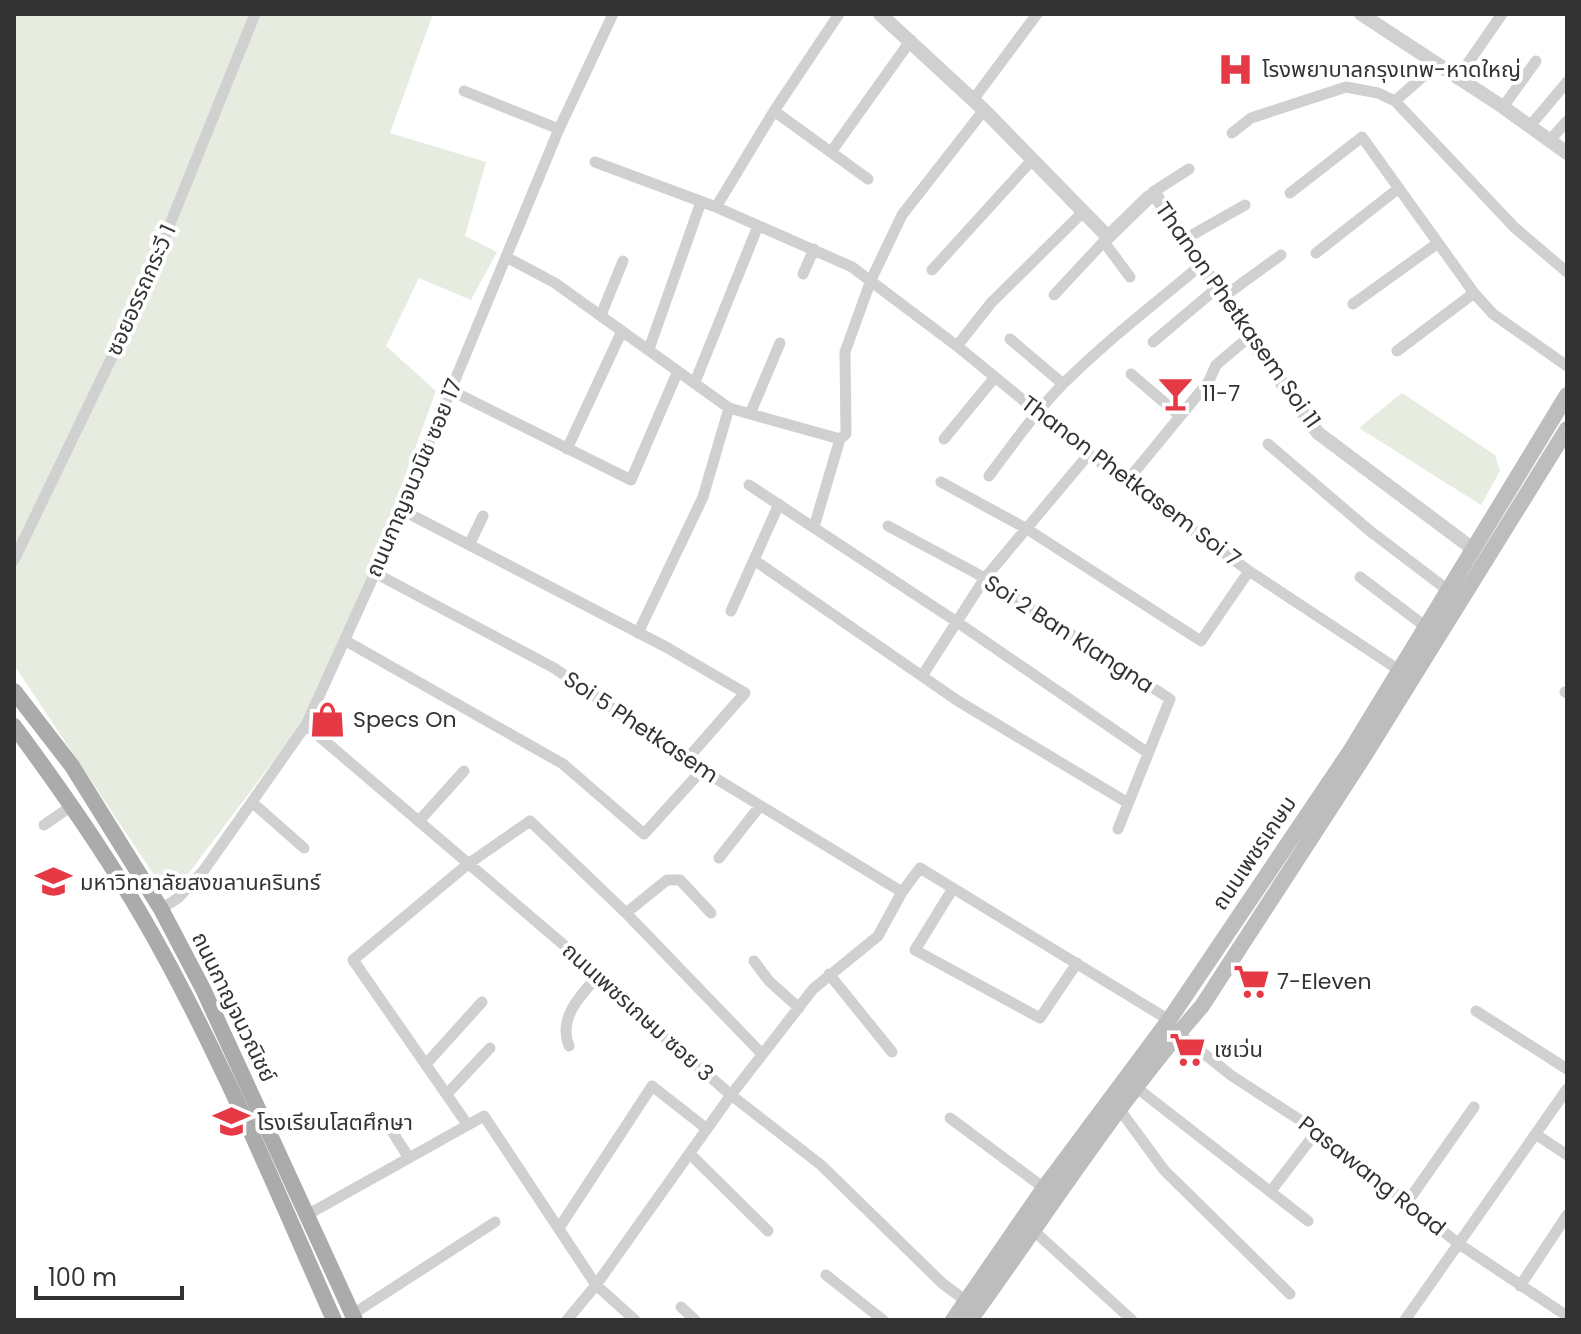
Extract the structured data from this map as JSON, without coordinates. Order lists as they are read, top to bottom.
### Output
{
  "streets": {
    "main road": ["ถนนเพชรเกษม", "ถนนกาญจนวณิชย์"],
    "street": [
      "ซอยอรรถกระวี 1",
      "Thanon Phetkasem Soi 11",
      "ถนนกาญจนวนิช ซอย 17",
      "Thanon Phetkasem Soi 7",
      "Soi 2 Ban Klangna",
      "Soi 5 Phetkasem",
      "ถนนเพชรเกษม ซอย 3",
      "Pasawang Road"
    ]
  },
  "crossings": [
    ["Thanon Phetkasem Soi 11", "ถนนเพชรเกษม"],
    ["ถนนกาญจนวนิช ซอย 17", "Soi 5 Phetkasem"],
    ["ถนนกาญจนวนิช ซอย 17", "ถนนกาญจนวณิชย์"],
    ["ถนนกาญจนวนิช ซอย 17", "ถนนเพชรเกษม ซอย 3"],
    ["Thanon Phetkasem Soi 7", "ถนนเพชรเกษม"],
    ["Soi 5 Phetkasem", "Pasawang Road"],
    ["ถนนเพชรเกษม", "ถนนเพชรเกษม ซอย 3"],
    ["ถนนเพชรเกษม", "Pasawang Road"]
  ],
  "places": {
    "hospital": ["โรงพยาบาลกรุงเทพ-หาดใหญ่"],
    "bar": ["11-7"],
    "shop": ["Specs On"],
    "school or university": ["มหาวิทยาลัยสงขลานครินทร์", "โรงเรียนโสตศึกษา"],
    "supermarket": ["7-Eleven", "เซเว่น"]
  },
  "scale_bar": "100 m"
}
